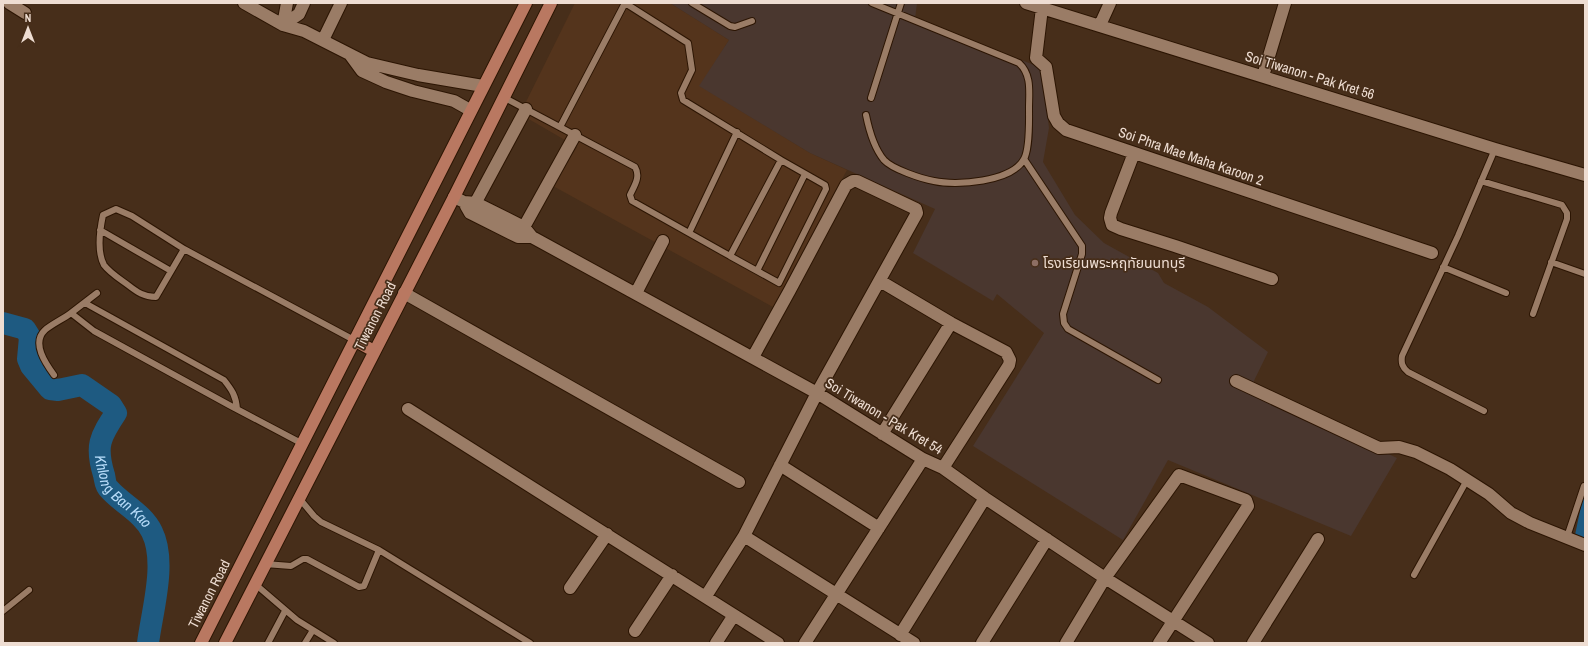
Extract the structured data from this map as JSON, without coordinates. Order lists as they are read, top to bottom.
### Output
{
  "streets": {
    "main road": ["Tiwanon Road"],
    "street": ["Soi Tiwanon - Pak Kret 56", "Soi Phra Mae Maha Karoon 2", "Soi Tiwanon - Pak Kret 54"]
  },
  "crossings": [
    ["Soi Tiwanon - Pak Kret 56", "Soi Phra Mae Maha Karoon 2"],
    ["Tiwanon Road", "Soi Tiwanon - Pak Kret 54"]
  ],
  "water": ["Khlong Ban Kao"],
  "places": ["โรงเรียนพระหฤทัยนนทบุรี"],
  "north": "top"
}
